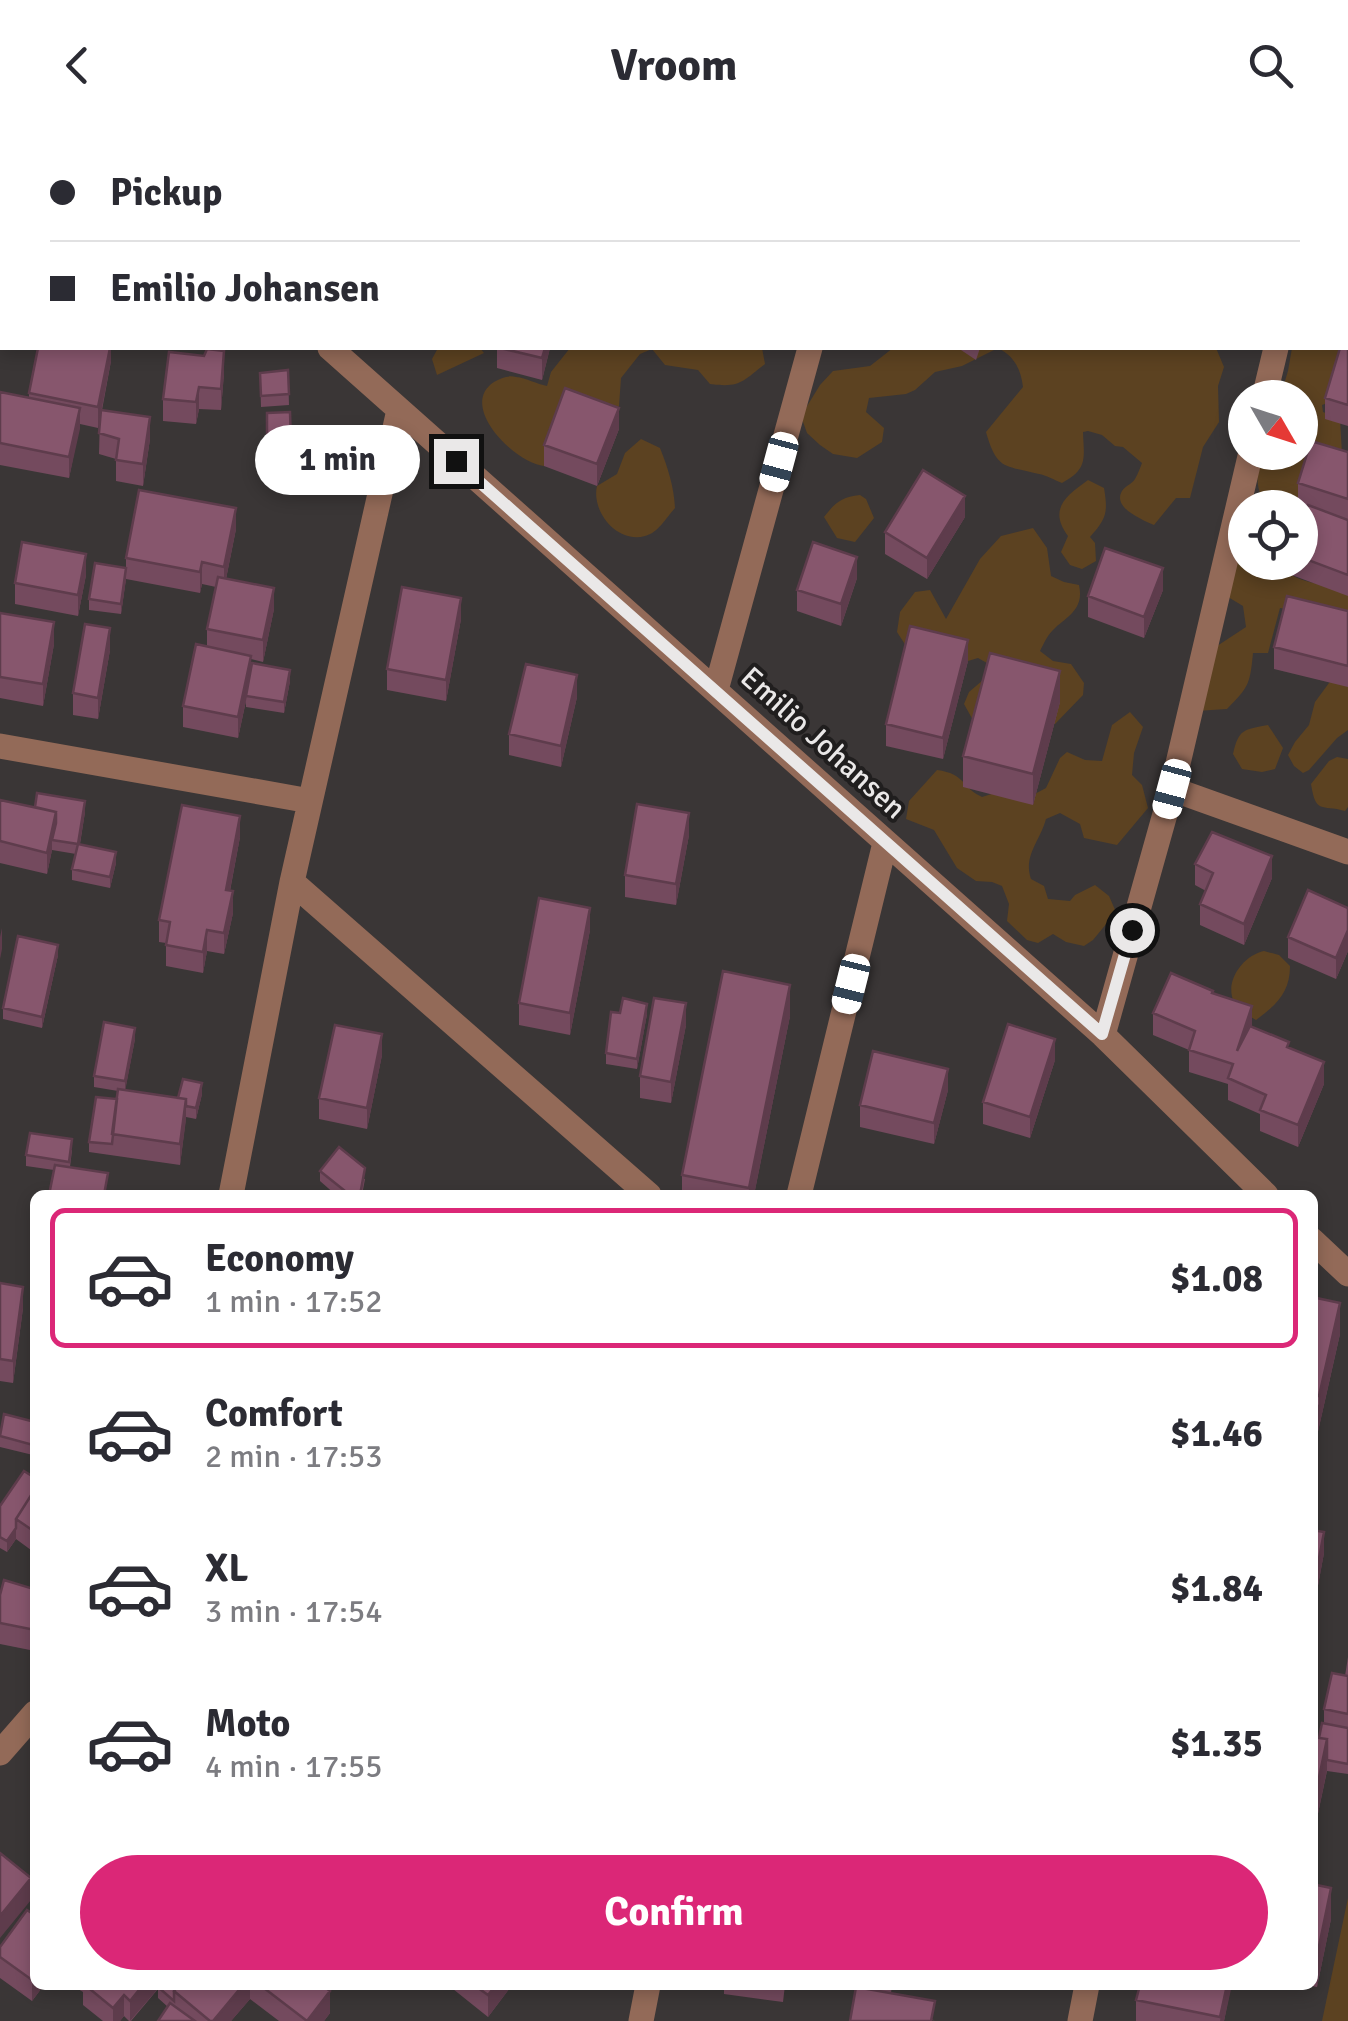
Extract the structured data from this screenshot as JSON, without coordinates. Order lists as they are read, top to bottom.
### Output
{
  "streets": {
    "street": ["Emilio Johansen"]
  },
  "north": "bottom right",
  "page": {
    "header": "Vroom",
    "banner": ["Pickup", "Emilio Johansen"],
    "bubble": "1 min",
    "list": [
      {
        "name": "Economy",
        "note": "1 min · 17:52",
        "value": "$1.08"
      },
      {
        "name": "Comfort",
        "note": "2 min · 17:53",
        "value": "$1.46"
      },
      {
        "name": "XL",
        "note": "3 min · 17:54",
        "value": "$1.84"
      },
      {
        "name": "Moto",
        "note": "4 min · 17:55",
        "value": "$1.35"
      }
    ],
    "buttons": "Confirm"
  }
}
